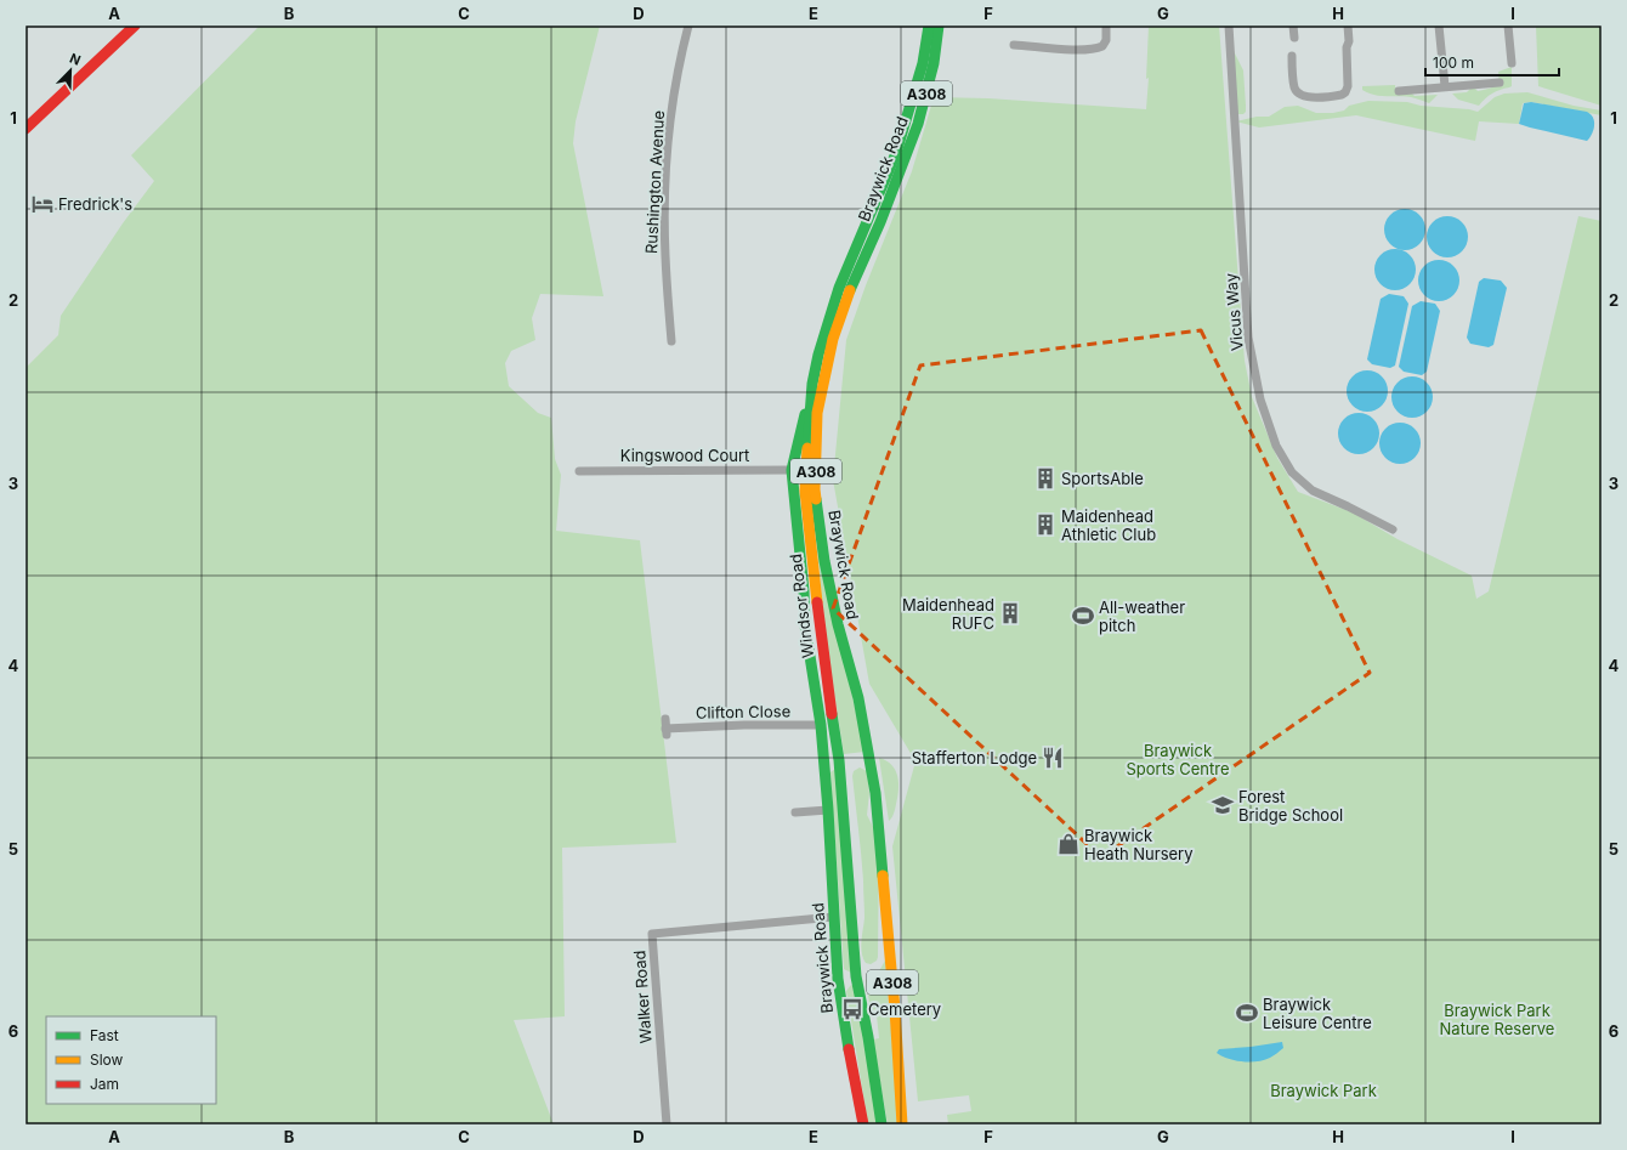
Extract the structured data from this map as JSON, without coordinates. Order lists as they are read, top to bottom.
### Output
{
  "streets": {
    "main road": ["A308", "Braywick Road", "Windsor Road"],
    "street": [
      "Rushington Avenue",
      "Vicus Way",
      "Kingswood Court",
      "Clifton Close",
      "Walker Road"
    ]
  },
  "crossings": [
    ["Braywick Road", "Kingswood Court"],
    ["Braywick Road", "Windsor Road"],
    ["Braywick Road", "Clifton Close"],
    ["Braywick Road", "Walker Road"]
  ],
  "parks": ["Braywick Sports Centre", "Braywick Park Nature Reserve", "Braywick Park"],
  "places": {
    "hotel": ["Fredrick's"],
    "building": ["SportsAble", "Maidenhead Athletic Club", "Maidenhead RUFC"],
    "sports": ["All-weather pitch", "Braywick Leisure Centre"],
    "restaurant": ["Stafferton Lodge"],
    "school or university": ["Forest Bridge School"],
    "shop": ["Braywick Heath Nursery"],
    "bus stop": ["Cemetery"]
  },
  "legend": ["Fast", "Slow", "Jam"],
  "scale_bar": "100 m",
  "north": "top right",
  "grid": {
    "columns": [
      "A",
      "B",
      "C",
      "D",
      "E",
      "F",
      "G",
      "H",
      "I"
    ],
    "rows": [
      "1",
      "2",
      "3",
      "4",
      "5",
      "6"
    ]
  }
}
